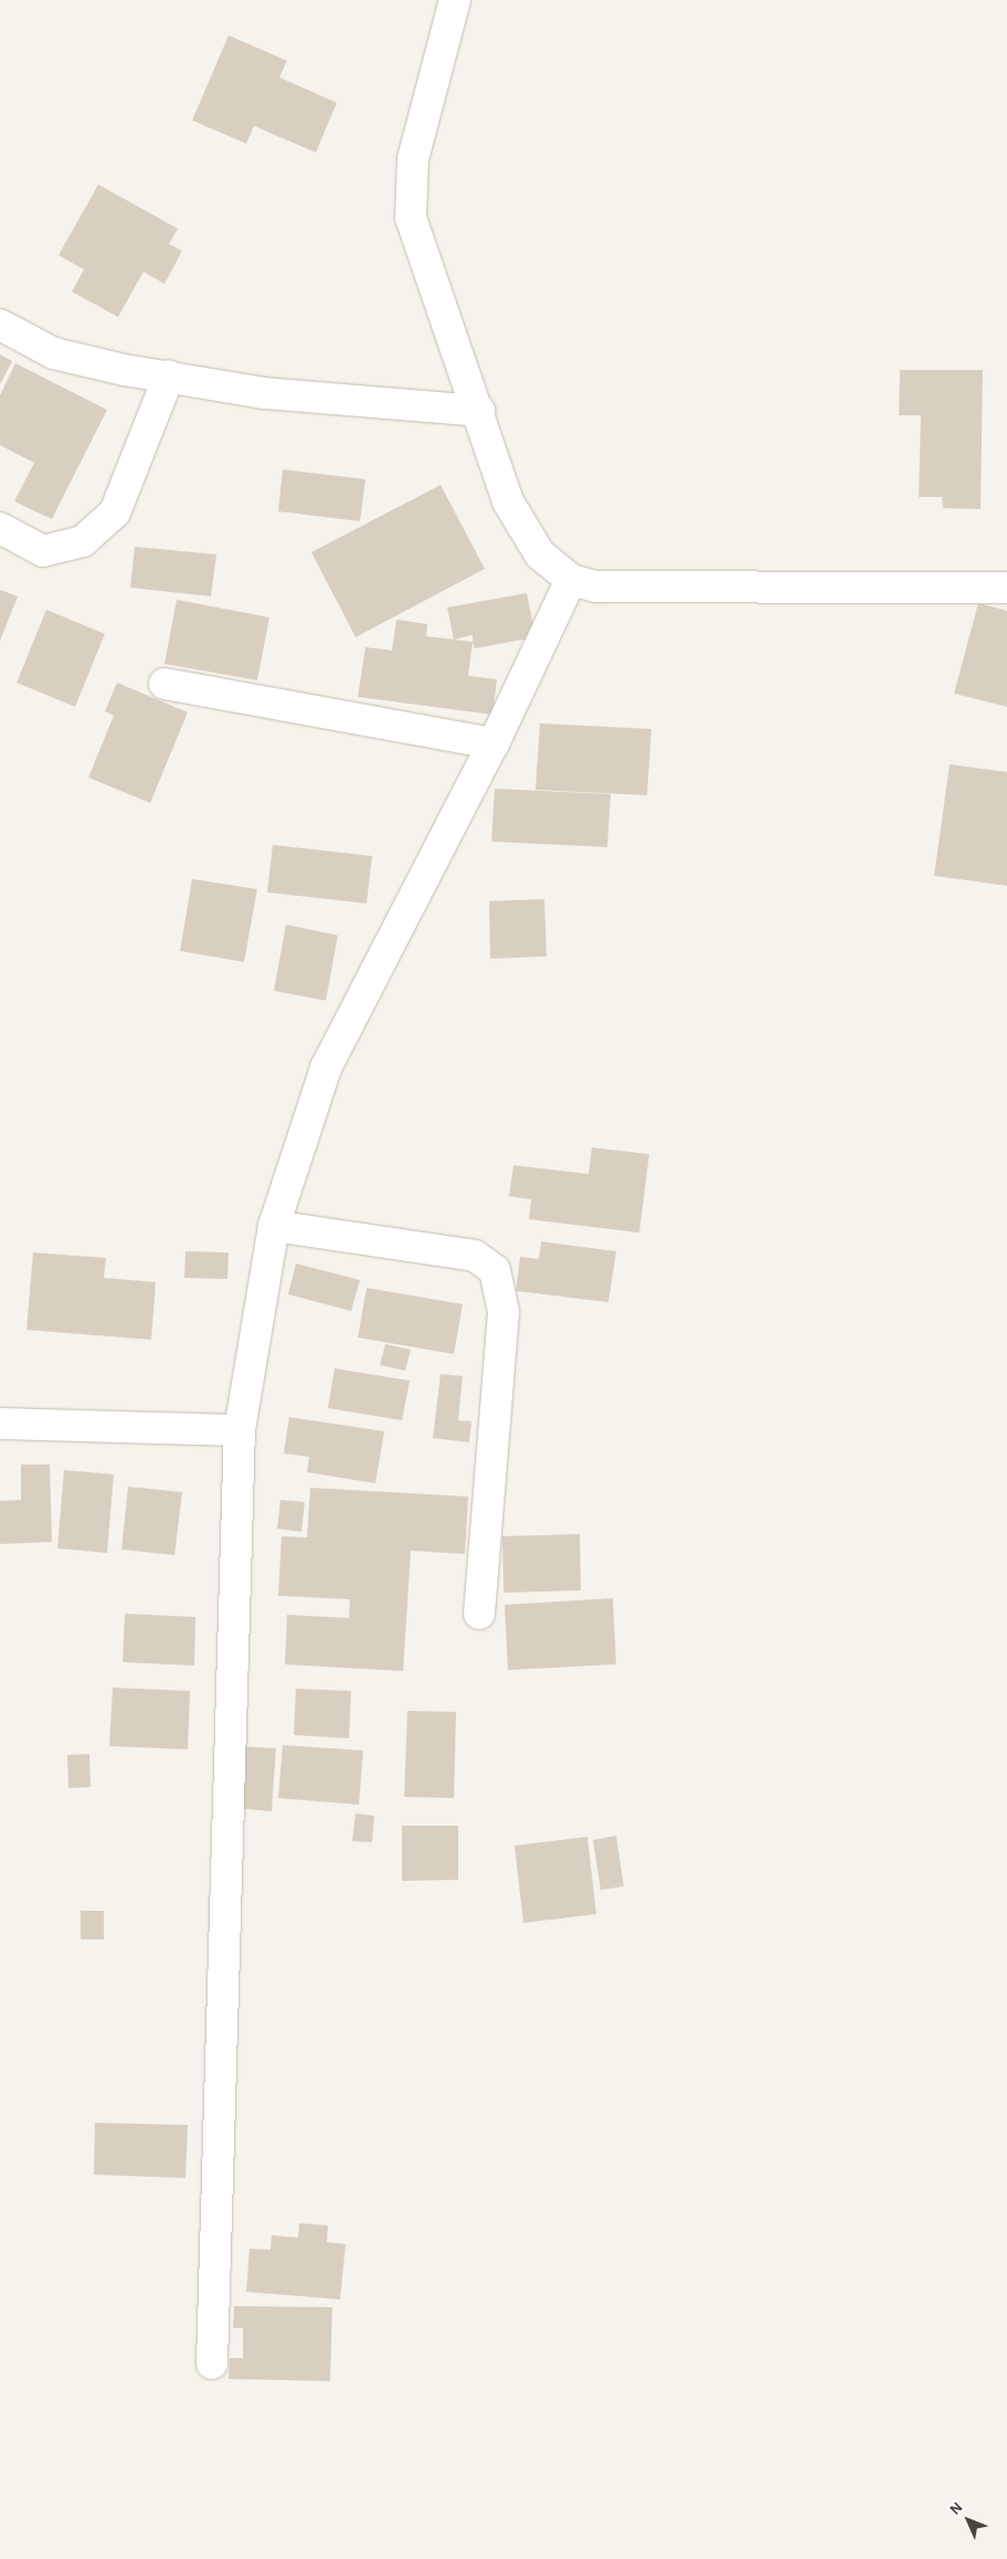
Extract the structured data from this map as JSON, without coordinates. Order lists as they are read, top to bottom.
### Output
{
  "north": "top left"
}
